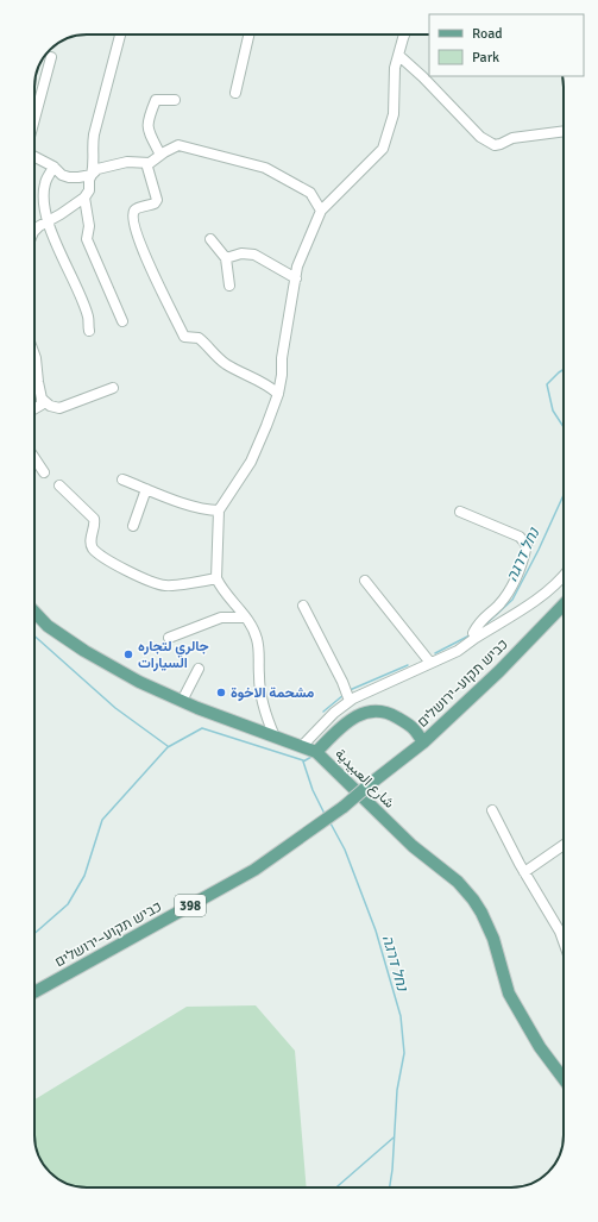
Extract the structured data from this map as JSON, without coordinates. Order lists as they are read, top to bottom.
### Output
{
  "streets": {
    "main road": ["כביש תקוע–ירושלים", "شارع العبيدية", "398"]
  },
  "water": ["נחל דרגה"],
  "places": ["جالري لتجاره السيارات", "مشحمة الاخوة"],
  "legend": ["Road", "Park"]
}
